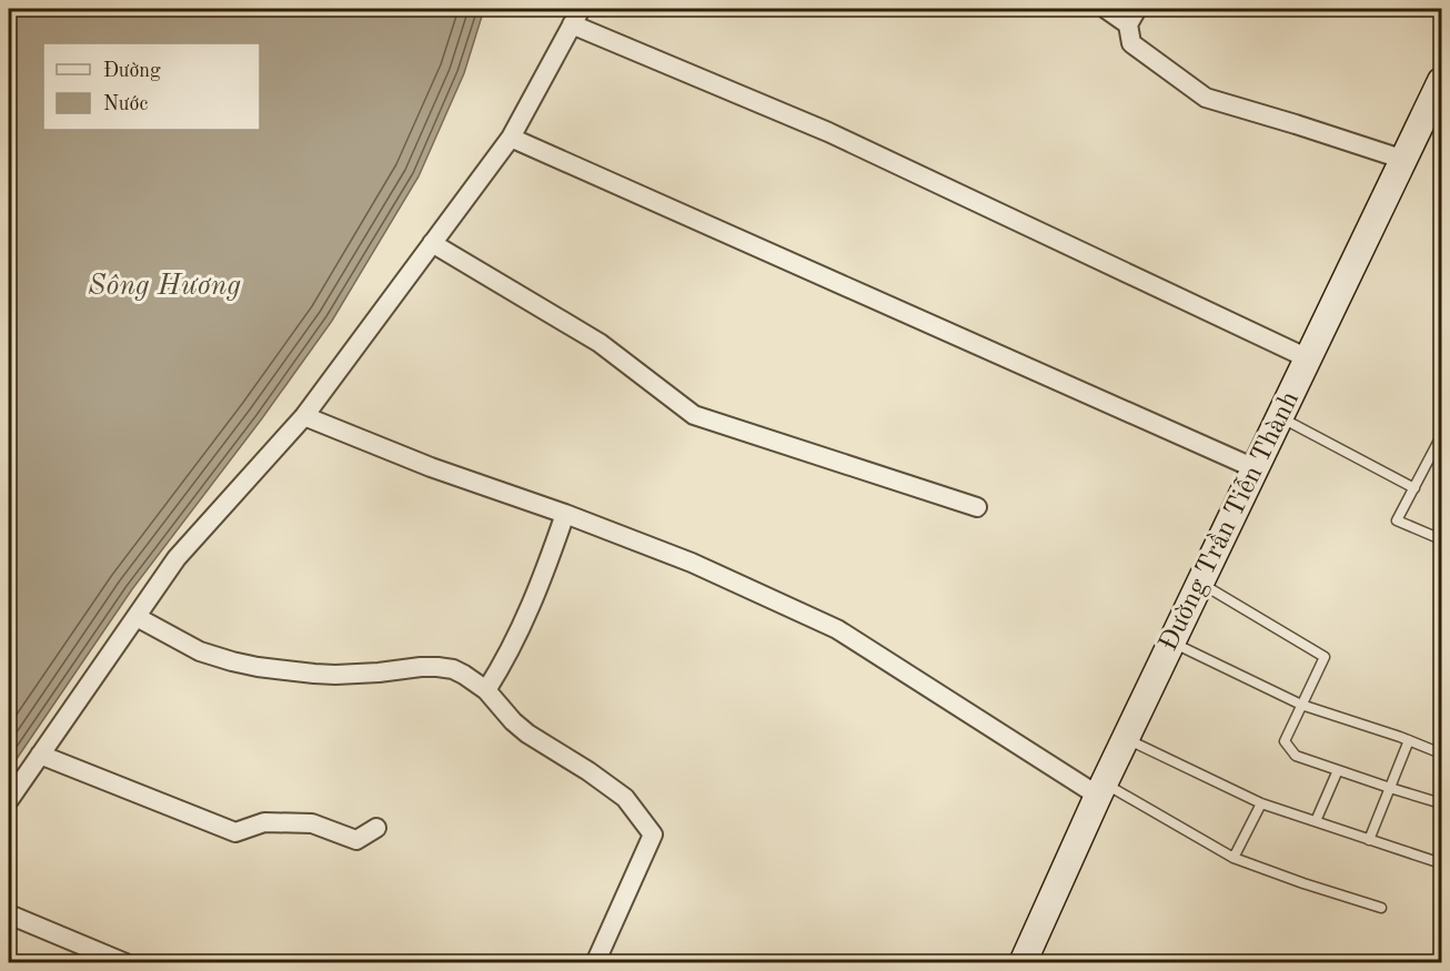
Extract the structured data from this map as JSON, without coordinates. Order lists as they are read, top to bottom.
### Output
{
  "streets": {
    "main road": ["Đường Trần Tiễn Thành"]
  },
  "water": ["Sông Hương"],
  "legend": ["Đường", "Nước"]
}
